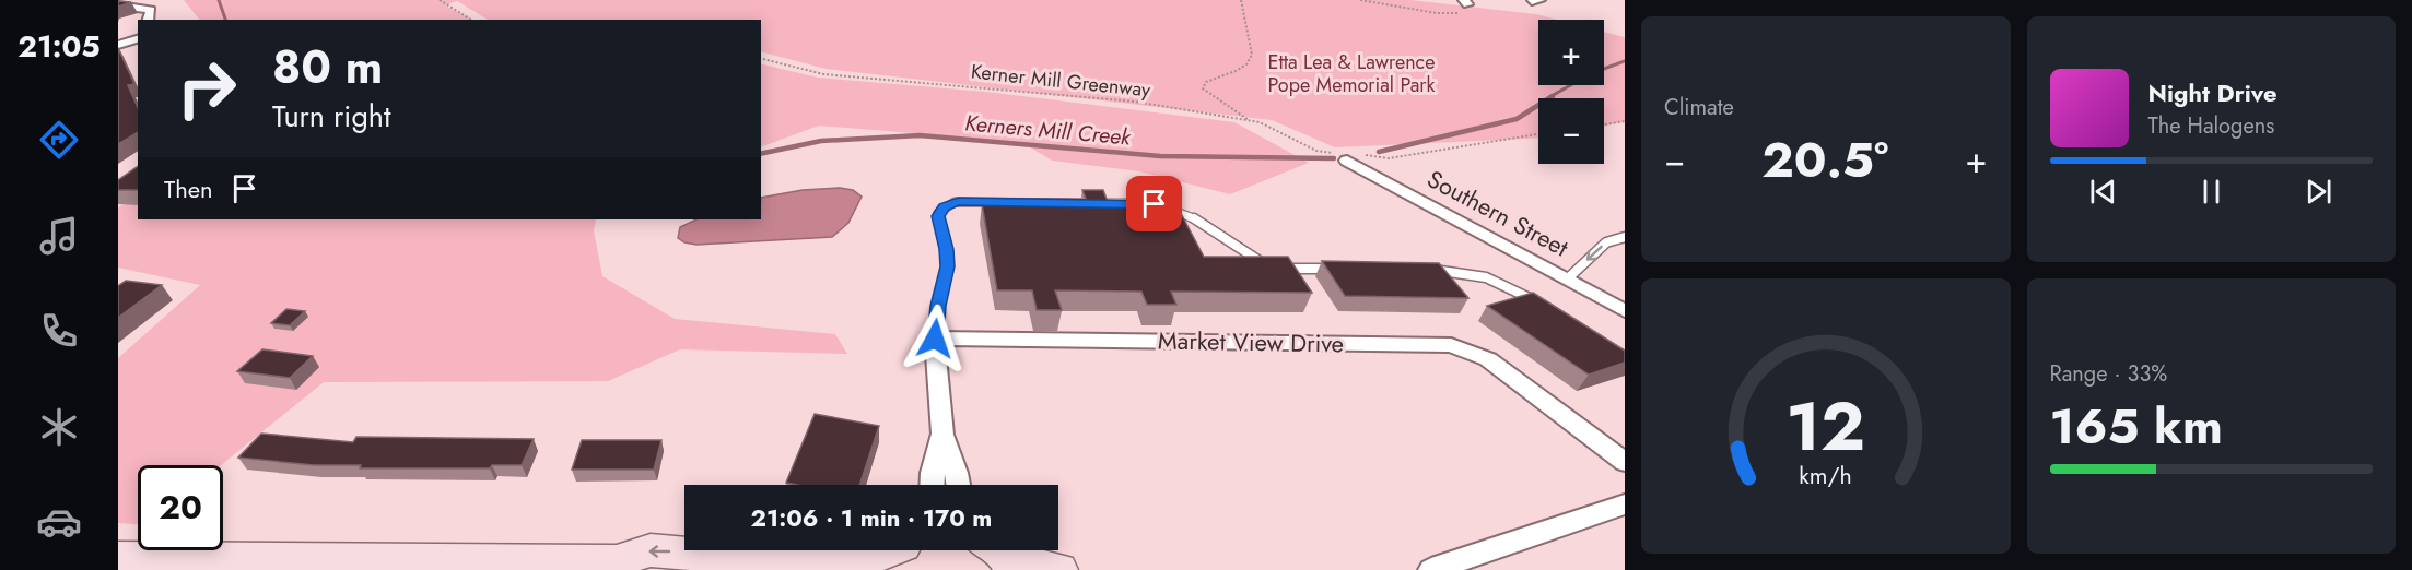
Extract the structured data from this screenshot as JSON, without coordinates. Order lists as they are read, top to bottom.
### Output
{
  "streets": {
    "street": ["Southern Street", "Market View Drive"],
    "path": ["Kerner Mill Greenway"]
  },
  "crossings": [
    ["Kerner Mill Greenway", "Southern Street"]
  ],
  "water": ["Kerners Mill Creek"],
  "parks": ["Etta Lea & Lawrence Pope Memorial Park"],
  "page": {
    "tabs": "21:05",
    "tile": [
      "Climate",
      ["Range · 33%", "165 km"]
    ],
    "map_buttons": ["+", "−"],
    "turn": ["80 m", "Turn right"],
    "song": ["Night Drive", "The Halogens"],
    "heat": ["−", "20.5°", "+"],
    "then": "Then",
    "limit": "20",
    "trip": "21:06 · 1 min · 170 m",
    "gauge": ["12", "km/h"]
  }
}
